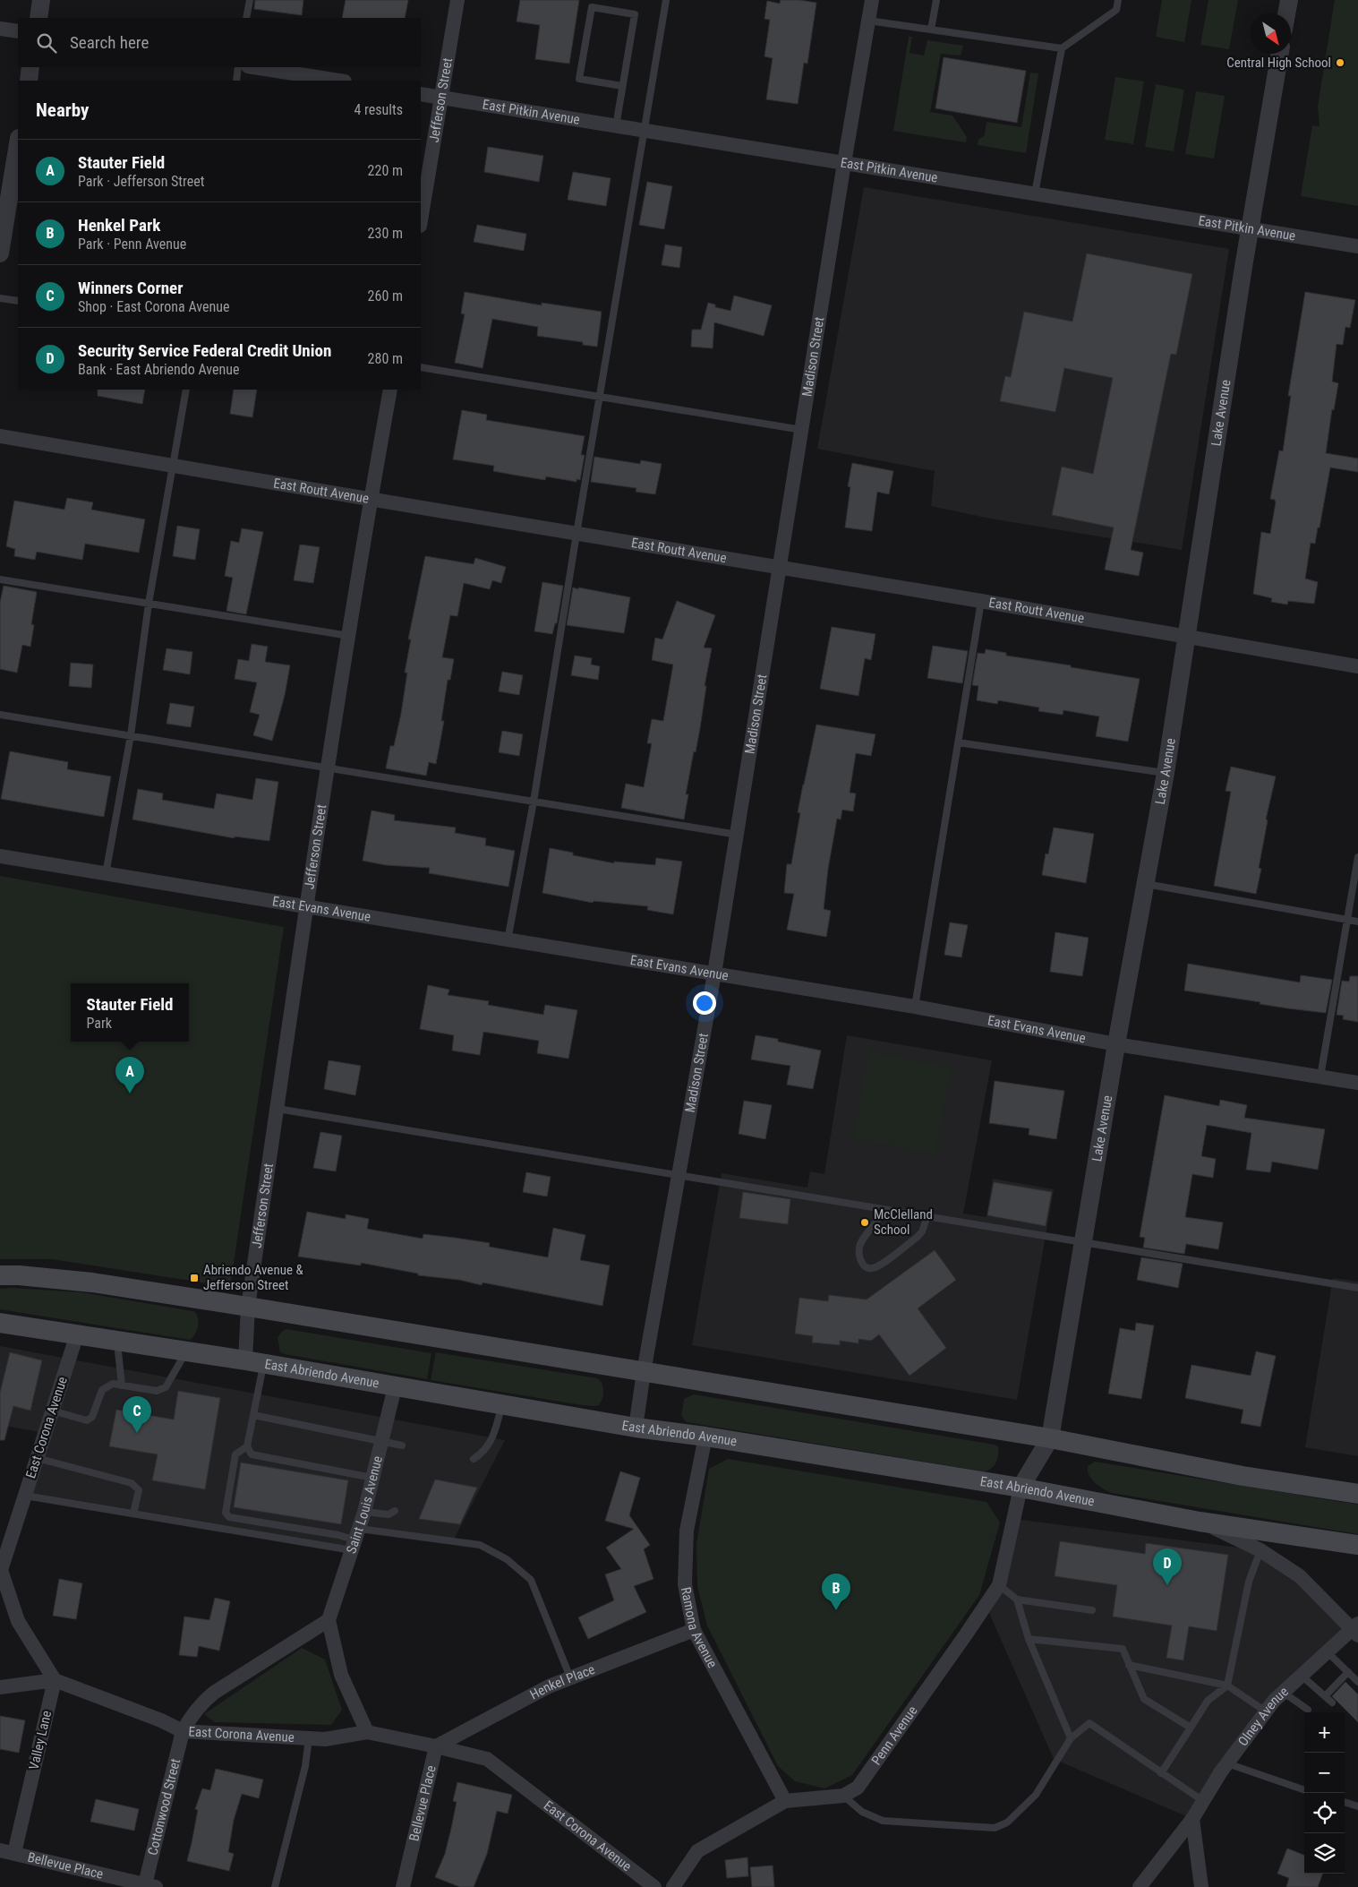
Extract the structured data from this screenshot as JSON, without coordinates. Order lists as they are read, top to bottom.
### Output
{
  "streets": {
    "main road": ["East Abriendo Avenue"],
    "street": [
      "Jefferson Street",
      "East Pitkin Avenue",
      "Madison Street",
      "Lake Avenue",
      "East Routt Avenue",
      "East Evans Avenue",
      "East Corona Avenue",
      "Saint Louis Avenue",
      "Ramona Avenue",
      "Henkel Place",
      "Olney Avenue",
      "Penn Avenue",
      "Valley Lane",
      "Bellevue Place",
      "Cottonwood Street"
    ]
  },
  "crossings": [
    ["Jefferson Street", "East Pitkin Avenue"],
    ["Jefferson Street", "East Routt Avenue"],
    ["Jefferson Street", "East Evans Avenue"],
    ["Jefferson Street", "East Abriendo Avenue"],
    ["East Pitkin Avenue", "Madison Street"],
    ["East Pitkin Avenue", "Lake Avenue"],
    ["Madison Street", "East Routt Avenue"],
    ["Madison Street", "East Evans Avenue"],
    ["Madison Street", "East Abriendo Avenue"],
    ["Lake Avenue", "East Routt Avenue"],
    ["Lake Avenue", "East Evans Avenue"],
    ["Lake Avenue", "East Abriendo Avenue"],
    ["Lake Avenue", "Penn Avenue"],
    ["East Abriendo Avenue", "East Corona Avenue"],
    ["East Abriendo Avenue", "Saint Louis Avenue"],
    ["East Abriendo Avenue", "Ramona Avenue"],
    ["East Abriendo Avenue", "Olney Avenue"],
    ["East Abriendo Avenue", "Penn Avenue"],
    ["East Corona Avenue", "Henkel Place"],
    ["East Corona Avenue", "Valley Lane"],
    ["East Corona Avenue", "Bellevue Place"],
    ["East Corona Avenue", "Cottonwood Street"],
    ["Ramona Avenue", "Henkel Place"],
    ["Henkel Place", "Bellevue Place"],
    ["Valley Lane", "Bellevue Place"],
    ["Bellevue Place", "Cottonwood Street"]
  ],
  "places": {
    "other": ["Central High School", "McClelland School"],
    "transit": ["Abriendo Avenue & Jefferson Street"]
  },
  "north": "bottom right",
  "page": {
    "search": "Search here",
    "heading": ["Nearby", "4 results"],
    "list": [
      {
        "mark": "A",
        "name": "Stauter Field",
        "note": "Park · Jefferson Street",
        "value": "220 m"
      },
      {
        "mark": "B",
        "name": "Henkel Park",
        "note": "Park · Penn Avenue",
        "value": "230 m"
      },
      {
        "mark": "C",
        "name": "Winners Corner",
        "note": "Shop · East Corona Avenue",
        "value": "260 m"
      },
      {
        "mark": "D",
        "name": "Security Service Federal Credit Union",
        "note": "Bank · East Abriendo Avenue",
        "value": "280 m"
      }
    ],
    "popup": ["Stauter Field", "Park"],
    "pins": [
      "A",
      "C",
      "D",
      "B"
    ],
    "map_buttons": ["+", "−"]
  }
}
